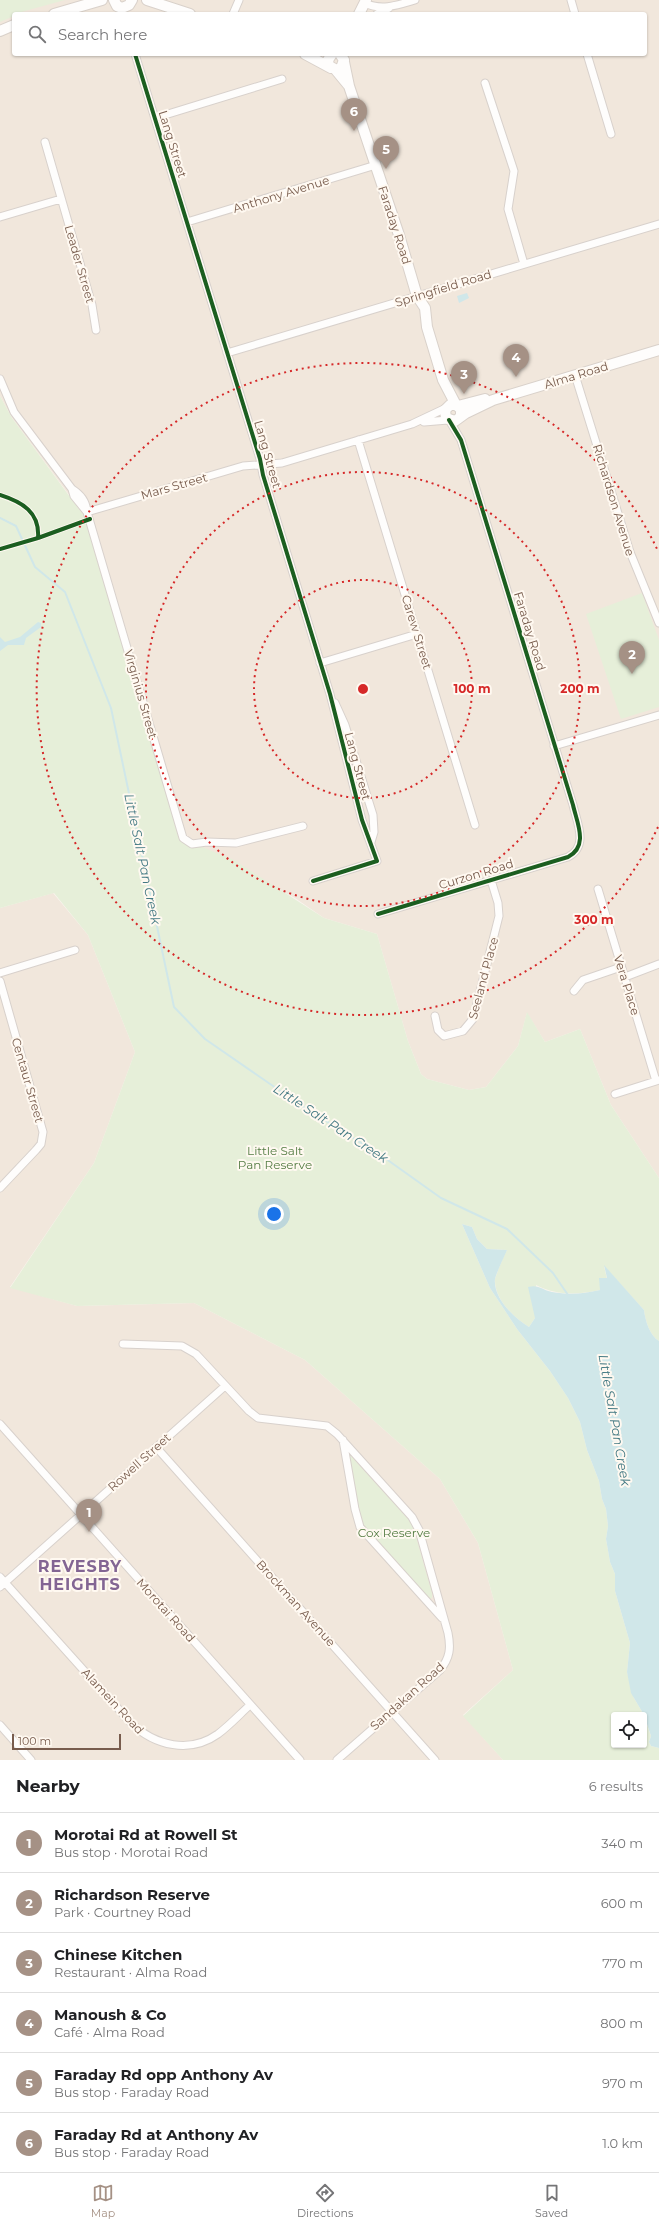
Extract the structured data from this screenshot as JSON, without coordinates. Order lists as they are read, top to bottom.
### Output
{
  "streets": {
    "main road": ["Faraday Road", "Alma Road"],
    "street": [
      "Lang Street",
      "Anthony Avenue",
      "Leader Street",
      "Springfield Road",
      "Mars Street",
      "Richardson Avenue",
      "Carew Street",
      "Virginius Street",
      "Curzon Road",
      "Seeland Place",
      "Vera Place",
      "Centaur Street",
      "Rowell Street",
      "Brockman Avenue",
      "Morotai Road",
      "Sandakan Road",
      "Alamein Road"
    ]
  },
  "crossings": [
    ["Lang Street", "Anthony Avenue"],
    ["Lang Street", "Springfield Road"],
    ["Lang Street", "Alma Road"],
    ["Lang Street", "Mars Street"],
    ["Anthony Avenue", "Faraday Road"],
    ["Faraday Road", "Springfield Road"],
    ["Faraday Road", "Alma Road"],
    ["Faraday Road", "Curzon Road"],
    ["Alma Road", "Mars Street"],
    ["Alma Road", "Richardson Avenue"],
    ["Alma Road", "Carew Street"],
    ["Mars Street", "Virginius Street"],
    ["Curzon Road", "Seeland Place"],
    ["Rowell Street", "Brockman Avenue"],
    ["Rowell Street", "Morotai Road"],
    ["Rowell Street", "Sandakan Road"],
    ["Rowell Street", "Alamein Road"],
    ["Brockman Avenue", "Sandakan Road"],
    ["Morotai Road", "Alamein Road"]
  ],
  "districts": ["REVESBY HEIGHTS"],
  "water": ["Little Salt Pan Creek"],
  "parks": ["Little Salt Pan Reserve", "Cox Reserve"],
  "scale_bar": "100 m",
  "page": {
    "search": "Search here",
    "pins": [
      "6",
      "5",
      "4",
      "3",
      "2",
      "1"
    ],
    "scale": "100 m",
    "heading": ["Nearby", "6 results"],
    "list": [
      {
        "mark": "1",
        "name": "Morotai Rd at Rowell St",
        "note": "Bus stop · Morotai Road",
        "value": "340 m"
      },
      {
        "mark": "2",
        "name": "Richardson Reserve",
        "note": "Park · Courtney Road",
        "value": "600 m"
      },
      {
        "mark": "3",
        "name": "Chinese Kitchen",
        "note": "Restaurant · Alma Road",
        "value": "770 m"
      },
      {
        "mark": "4",
        "name": "Manoush & Co",
        "note": "Café · Alma Road",
        "value": "800 m"
      },
      {
        "mark": "5",
        "name": "Faraday Rd opp Anthony Av",
        "note": "Bus stop · Faraday Road",
        "value": "970 m"
      },
      {
        "mark": "6",
        "name": "Faraday Rd at Anthony Av",
        "note": "Bus stop · Faraday Road",
        "value": "1.0 km"
      }
    ],
    "nav": ["Map", "Directions", "Saved"]
  },
  "rings": ["100 m", "200 m", "300 m"]
}
